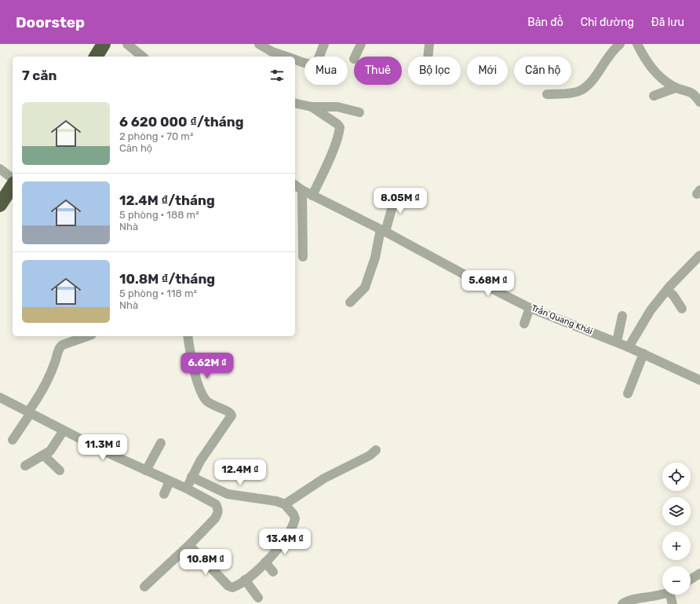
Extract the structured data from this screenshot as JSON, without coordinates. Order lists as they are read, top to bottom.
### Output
{
  "streets": {
    "street": ["Trần Quang Khải"]
  },
  "page": {
    "header": "Doorstep",
    "nav": ["Bản đồ", "Chỉ đường", "Đã lưu"],
    "chip": [
      "Mua",
      "Thuê",
      "Bộ lọc",
      "Mới",
      "Căn hộ"
    ],
    "heading": "7 căn",
    "list": [
      {
        "name": "6 620 000 ₫/tháng",
        "note": "2 phòng · 70 m² · Căn hộ"
      },
      {
        "name": "12.4M ₫/tháng",
        "note": "5 phòng · 188 m² · Nhà"
      },
      {
        "name": "10.8M ₫/tháng",
        "note": "5 phòng · 118 m² · Nhà"
      }
    ],
    "price": [
      "8.05M ₫",
      "5.68M ₫",
      "6.62M ₫",
      "11.3M ₫",
      "12.4M ₫",
      "13.4M ₫",
      "10.8M ₫"
    ],
    "map_buttons": ["+", "−"]
  }
}
